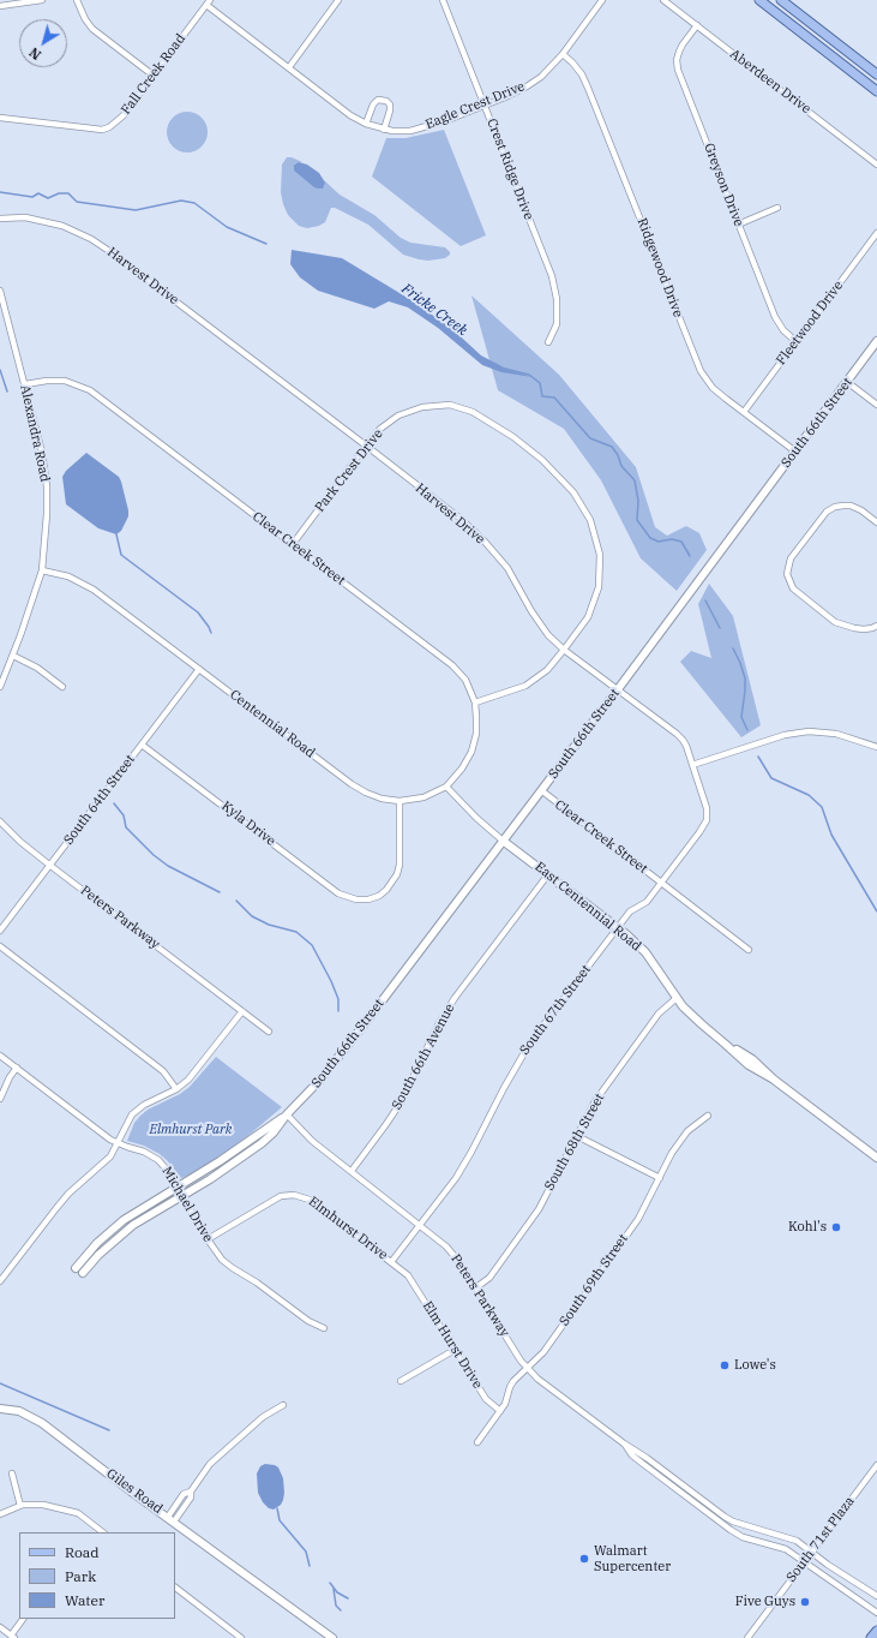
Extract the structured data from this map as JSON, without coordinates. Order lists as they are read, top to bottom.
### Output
{
  "streets": {
    "street": [
      "Fall Creek Road",
      "Aberdeen Drive",
      "Eagle Crest Drive",
      "Crest Ridge Drive",
      "Greyson Drive",
      "Ridgewood Drive",
      "Harvest Drive",
      "Fleetwood Drive",
      "South 66th Street",
      "Alexandra Road",
      "Park Crest Drive",
      "Clear Creek Street",
      "Centennial Road",
      "South 64th Street",
      "Kyla Drive",
      "East Centennial Road",
      "Peters Parkway",
      "South 67th Street",
      "South 66th Avenue",
      "South 68th Street",
      "Michael Drive",
      "Elmhurst Drive",
      "South 69th Street",
      "Elm Hurst Drive",
      "Giles Road",
      "South 71st Plaza"
    ]
  },
  "crossings": [
    ["Fall Creek Road", "Eagle Crest Drive"],
    ["Aberdeen Drive", "Greyson Drive"],
    ["Eagle Crest Drive", "Crest Ridge Drive"],
    ["Eagle Crest Drive", "Ridgewood Drive"],
    ["Greyson Drive", "Fleetwood Drive"],
    ["Ridgewood Drive", "Fleetwood Drive"],
    ["Ridgewood Drive", "South 66th Street"],
    ["Harvest Drive", "South 66th Street"],
    ["Harvest Drive", "Park Crest Drive"],
    ["Harvest Drive", "South 67th Street"],
    ["South 66th Street", "Clear Creek Street"],
    ["South 66th Street", "East Centennial Road"],
    ["South 66th Street", "Peters Parkway"],
    ["South 66th Street", "Michael Drive"],
    ["Alexandra Road", "Clear Creek Street"],
    ["Alexandra Road", "Centennial Road"],
    ["Park Crest Drive", "Clear Creek Street"],
    ["Clear Creek Street", "Centennial Road"],
    ["Clear Creek Street", "South 67th Street"],
    ["Centennial Road", "South 64th Street"],
    ["Centennial Road", "Kyla Drive"],
    ["South 64th Street", "Kyla Drive"],
    ["South 64th Street", "Peters Parkway"],
    ["East Centennial Road", "South 67th Street"],
    ["East Centennial Road", "South 66th Avenue"],
    ["East Centennial Road", "South 68th Street"],
    ["Peters Parkway", "South 67th Street"],
    ["Peters Parkway", "South 66th Avenue"],
    ["Peters Parkway", "South 68th Street"],
    ["Peters Parkway", "South 69th Street"],
    ["South 67th Street", "Elmhurst Drive"],
    ["Michael Drive", "Elmhurst Drive"],
    ["Elmhurst Drive", "Elm Hurst Drive"],
    ["South 69th Street", "Elm Hurst Drive"]
  ],
  "water": ["Fricke Creek"],
  "parks": ["Elmhurst Park"],
  "places": [
    "Kohl's",
    "Lowe's",
    "Walmart Supercenter",
    "Five Guys"
  ],
  "legend": ["Road", "Park", "Water"],
  "north": "bottom left"
}
